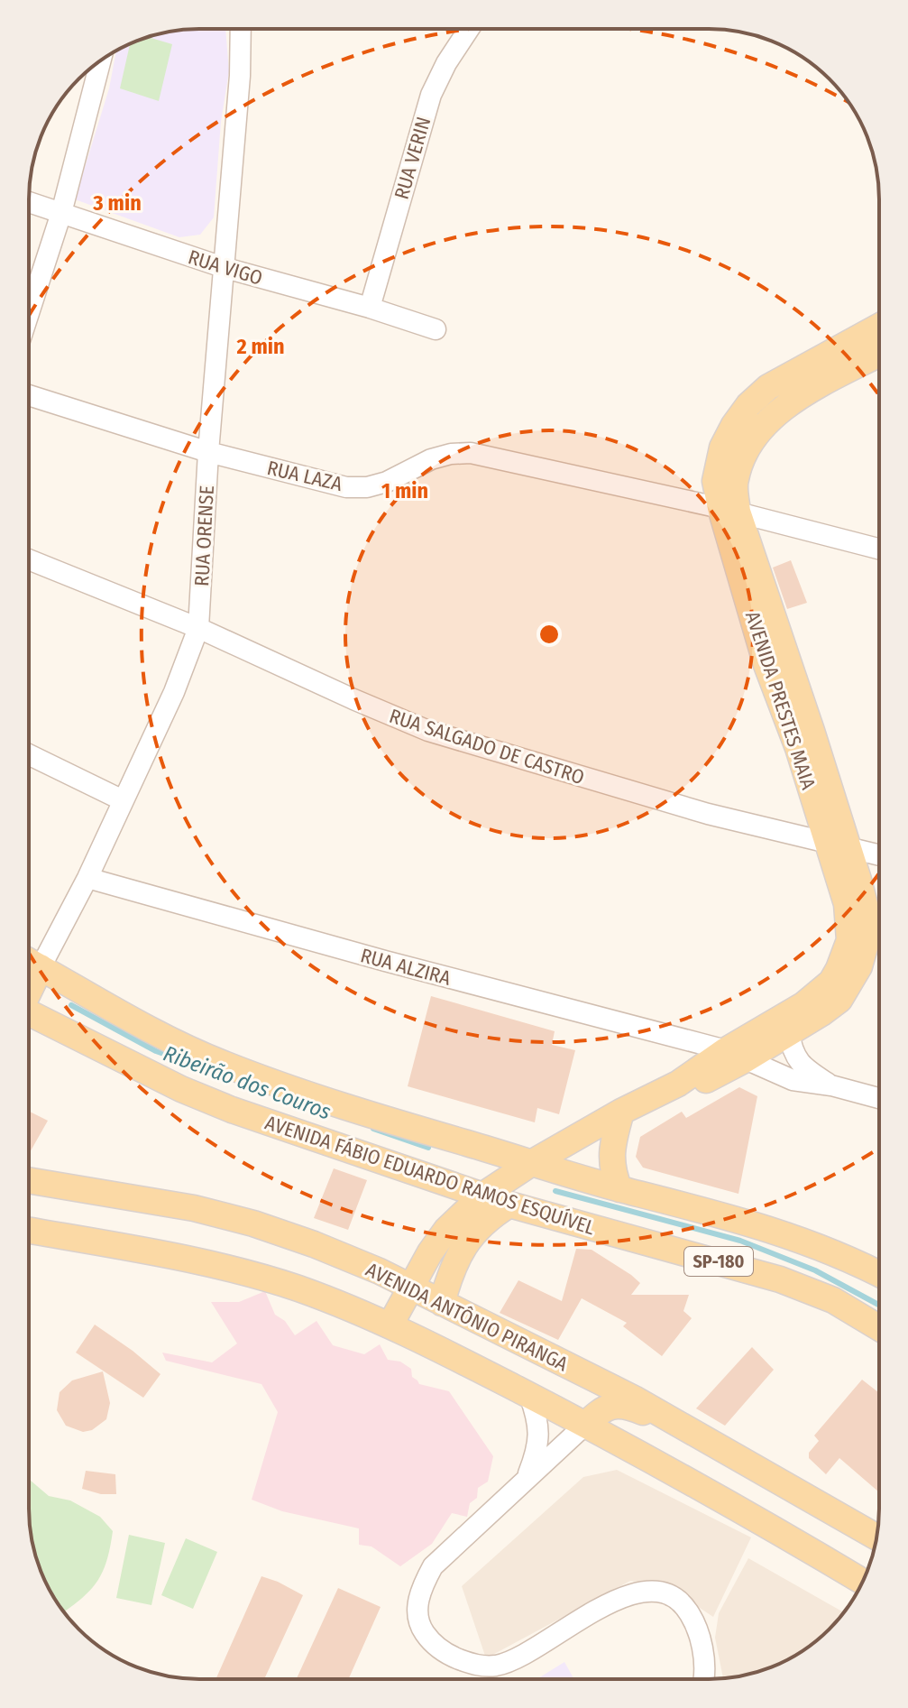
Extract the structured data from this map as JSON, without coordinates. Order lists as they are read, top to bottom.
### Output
{
  "streets": {
    "main road": [
      "RUA ORENSE",
      "AVENIDA PRESTES MAIA",
      "AVENIDA FÁBIO EDUARDO RAMOS ESQUÍVEL",
      "SP-180",
      "AVENIDA ANTÔNIO PIRANGA"
    ],
    "street": [
      "RUA VERIN",
      "RUA VIGO",
      "RUA LAZA",
      "RUA SALGADO DE CASTRO",
      "RUA ALZIRA"
    ]
  },
  "crossings": [
    ["RUA VERIN", "RUA VIGO"],
    ["RUA VIGO", "RUA ORENSE"],
    ["RUA LAZA", "RUA ORENSE"],
    ["RUA LAZA", "AVENIDA PRESTES MAIA"],
    ["RUA ORENSE", "RUA SALGADO DE CASTRO"],
    ["RUA ORENSE", "RUA ALZIRA"],
    ["RUA ORENSE", "AVENIDA FÁBIO EDUARDO RAMOS ESQUÍVEL"],
    ["AVENIDA PRESTES MAIA", "RUA SALGADO DE CASTRO"],
    ["AVENIDA PRESTES MAIA", "RUA ALZIRA"],
    ["AVENIDA PRESTES MAIA", "AVENIDA FÁBIO EDUARDO RAMOS ESQUÍVEL"],
    ["AVENIDA PRESTES MAIA", "AVENIDA ANTÔNIO PIRANGA"]
  ],
  "water": ["Ribeirão dos Couros"],
  "rings": ["3 min", "2 min", "1 min"]
}
